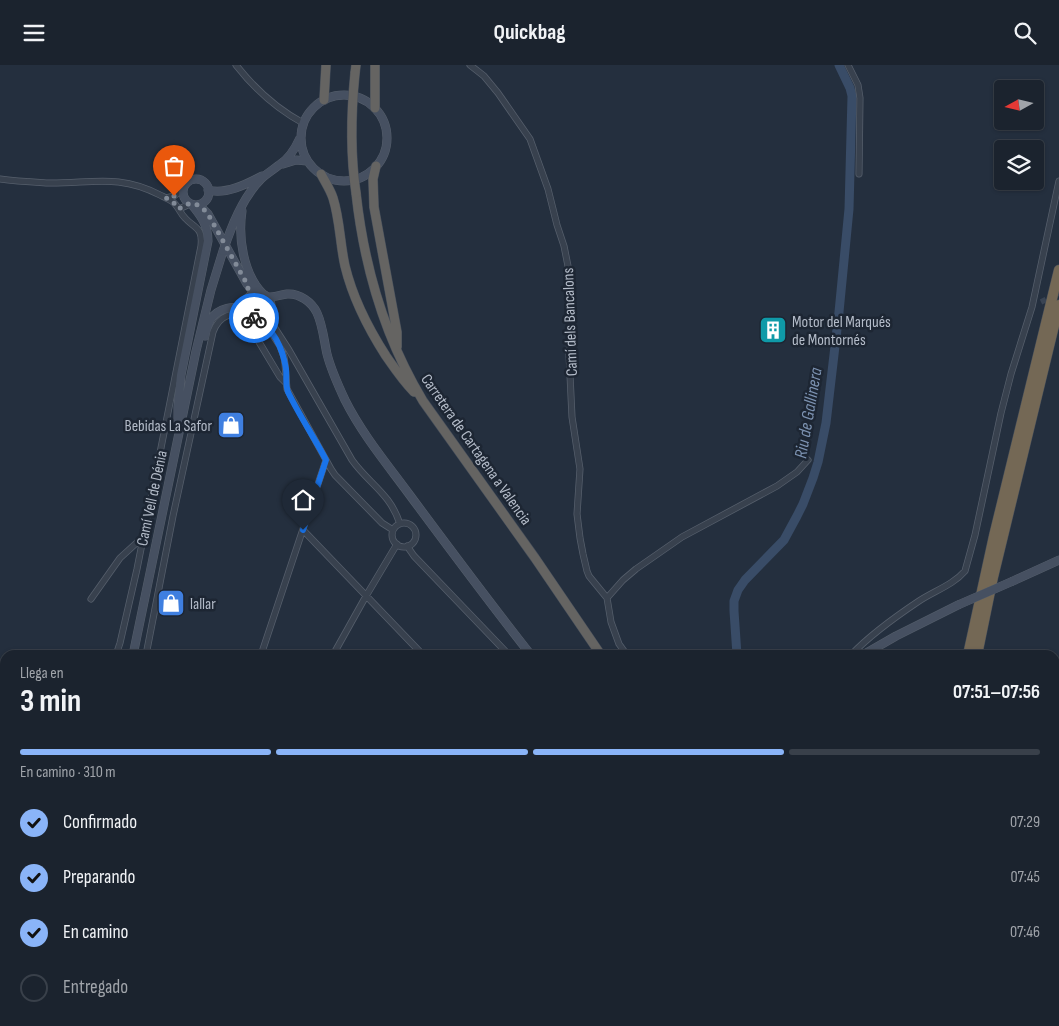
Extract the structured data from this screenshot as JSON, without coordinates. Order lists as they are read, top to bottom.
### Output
{
  "streets": {
    "highway": ["Carretera de Cartagena a Valencia"],
    "street": ["Camí dels Bancalons", "Camí Vell de Dénia"]
  },
  "water": ["Riu de Gallinera"],
  "places": {
    "building": ["Motor del Marqués de Montornés"],
    "shop": ["Bebidas La Safor", "lallar"]
  },
  "north": "left",
  "page": {
    "header": "Quickbag",
    "heading": ["3 min", "Llega en", "07:51–07:56"],
    "bar": "En camino · 310 m",
    "list": [
      ["Confirmado", "07:29"],
      ["Preparando", "07:45"],
      ["En camino", "07:46"],
      "Entregado"
    ]
  }
}
